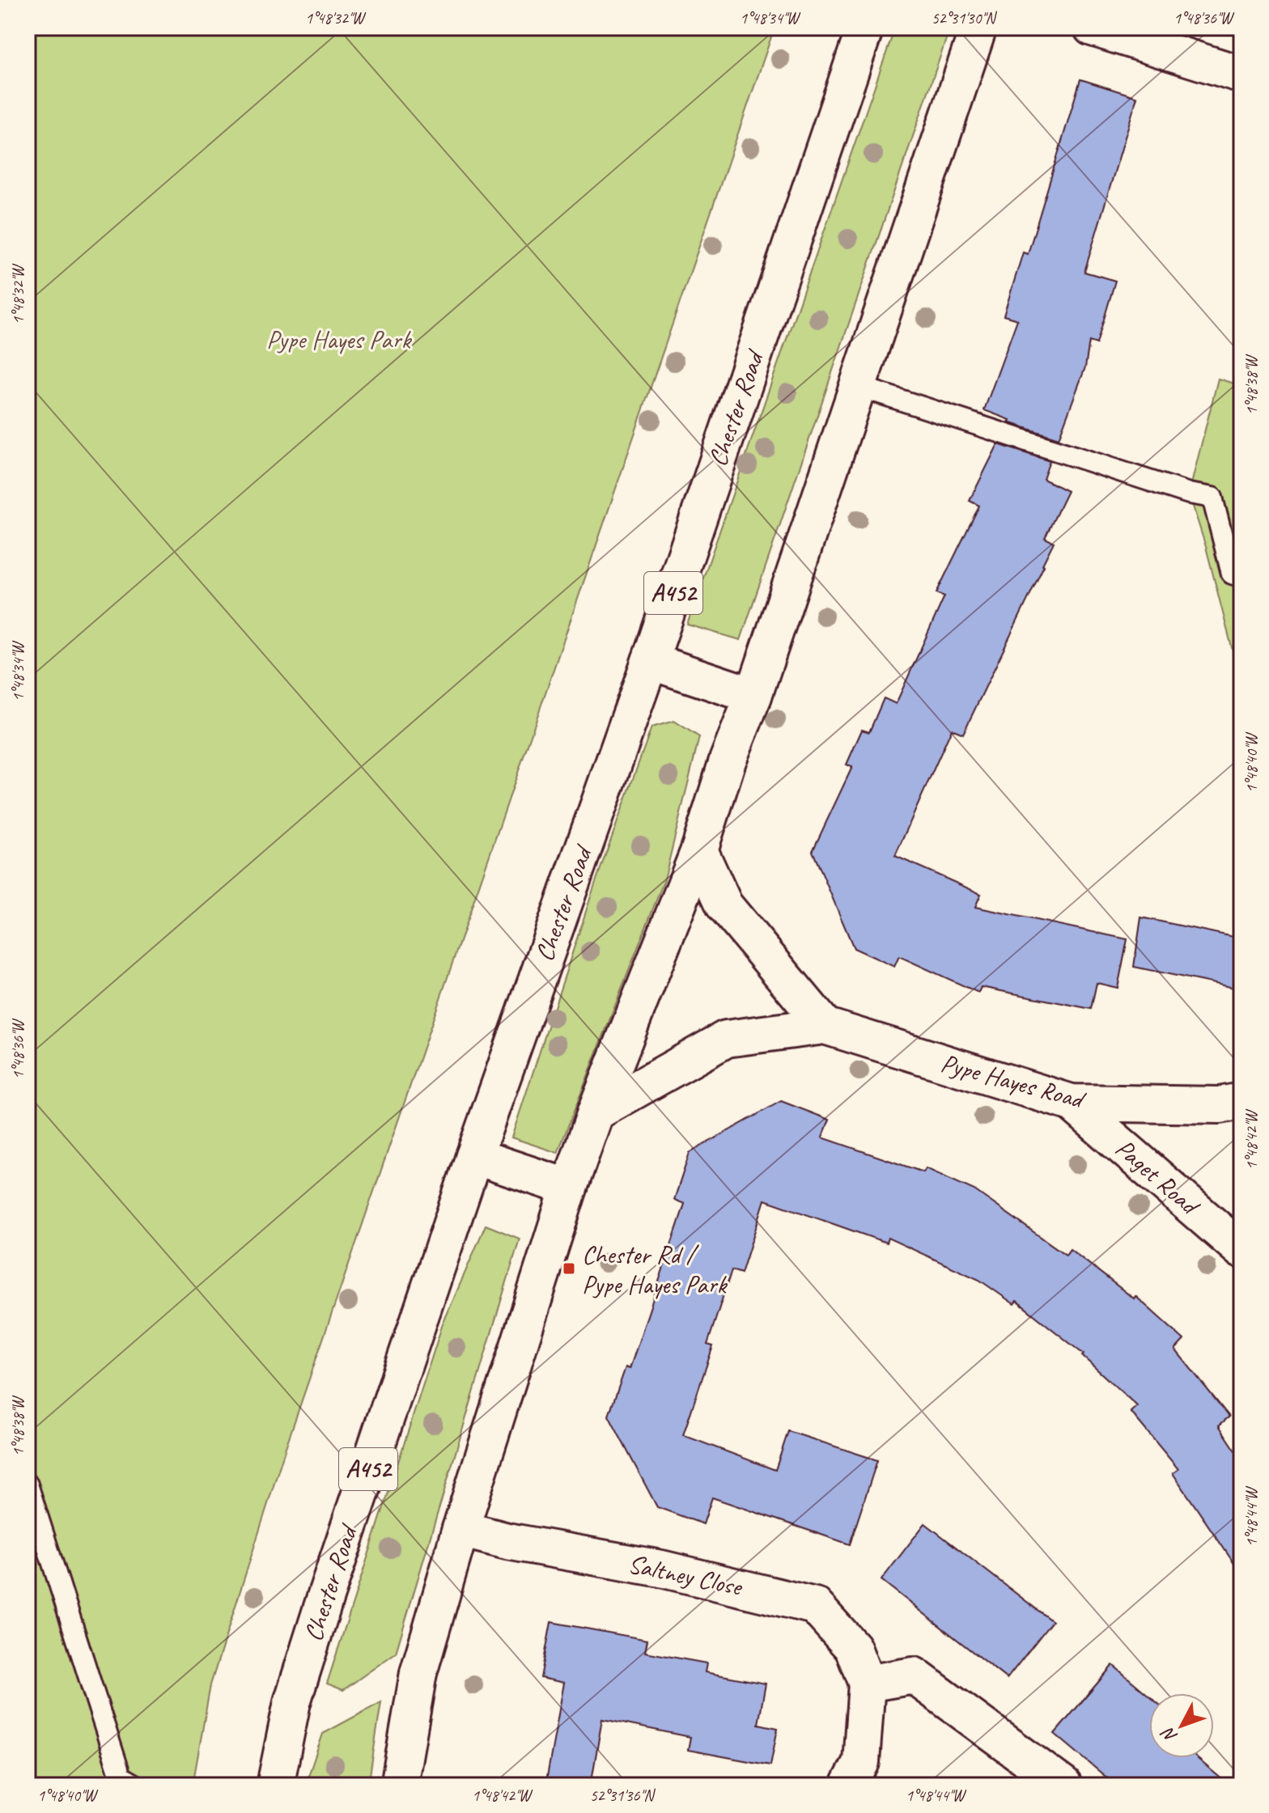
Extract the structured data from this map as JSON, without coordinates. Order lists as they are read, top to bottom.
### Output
{
  "streets": {
    "main road": [
      "Chester Road",
      "A452",
      "Pype Hayes Road",
      "Paget Road",
      "Saltney Close"
    ]
  },
  "crossings": [
    ["Pype Hayes Road", "Paget Road"]
  ],
  "parks": ["Pype Hayes Park"],
  "places": {
    "transit": ["Chester Rd / Pype Hayes Park"]
  },
  "north": "bottom left",
  "coordinates": [
    "1°48'32\"W",
    "1°48'34\"W",
    "52°31'30\"N",
    "1°48'36\"W",
    "1°48'38\"W",
    "1°48'40\"W",
    "1°48'42\"W",
    "1°48'44\"W",
    "52°31'36\"N"
  ]
}
